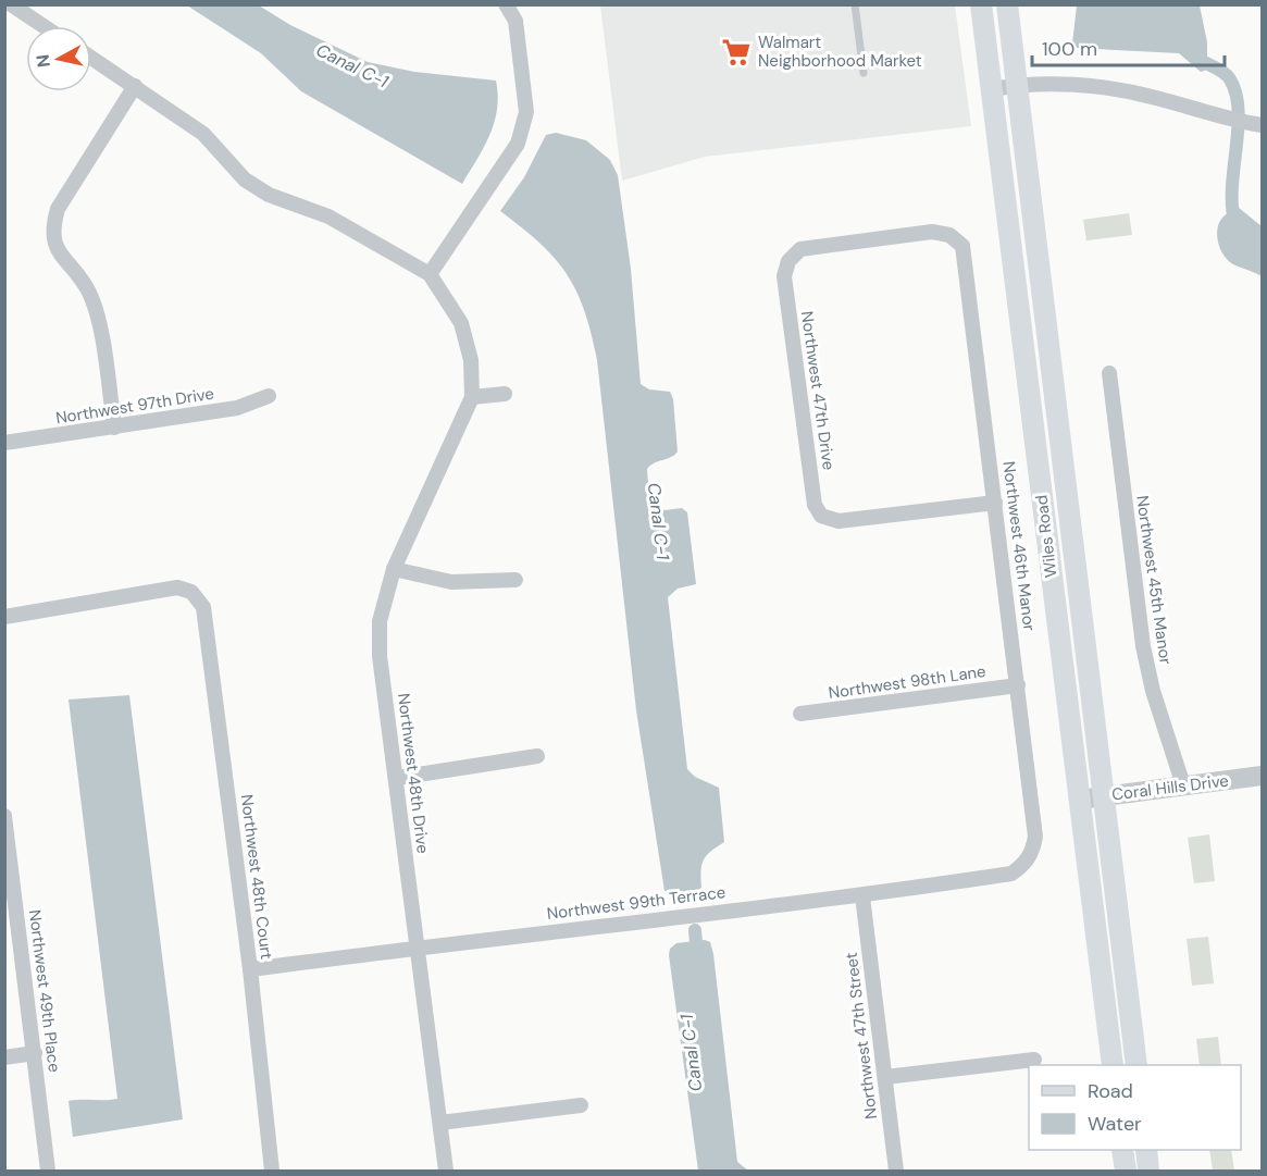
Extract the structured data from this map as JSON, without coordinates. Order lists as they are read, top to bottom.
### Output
{
  "streets": {
    "main road": ["Wiles Road"],
    "street": [
      "Northwest 47th Drive",
      "Northwest 97th Drive",
      "Northwest 46th Manor",
      "Northwest 45th Manor",
      "Northwest 98th Lane",
      "Northwest 48th Drive",
      "Coral Hills Drive",
      "Northwest 48th Court",
      "Northwest 99th Terrace",
      "Northwest 49th Place",
      "Northwest 47th Street"
    ]
  },
  "crossings": [
    ["Northwest 47th Drive", "Northwest 46th Manor"],
    ["Wiles Road", "Coral Hills Drive"],
    ["Northwest 46th Manor", "Northwest 98th Lane"],
    ["Northwest 46th Manor", "Northwest 99th Terrace"],
    ["Northwest 45th Manor", "Coral Hills Drive"],
    ["Northwest 48th Drive", "Northwest 99th Terrace"],
    ["Northwest 48th Court", "Northwest 99th Terrace"],
    ["Northwest 99th Terrace", "Northwest 47th Street"]
  ],
  "water": ["Canal C-1"],
  "places": {
    "supermarket": ["Walmart Neighborhood Market"]
  },
  "legend": ["Road", "Water"],
  "scale_bar": "100 m",
  "north": "left"
}
